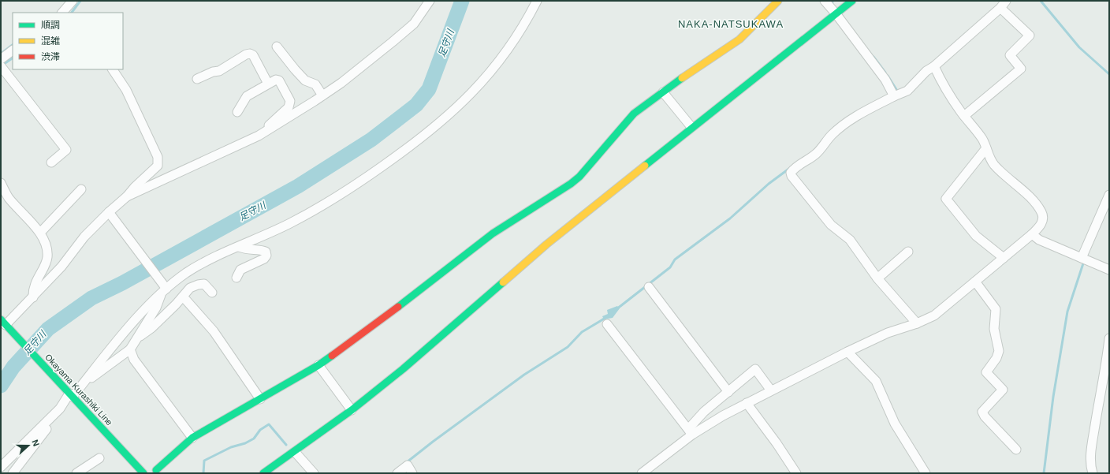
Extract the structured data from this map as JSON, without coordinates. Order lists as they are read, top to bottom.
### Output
{
  "streets": {
    "street": ["Okayama Kurashiki Line"]
  },
  "districts": ["NAKA-NATSUKAWA"],
  "water": ["足守川"],
  "legend": ["順調", "混雑", "渋滞"],
  "north": "right"
}
